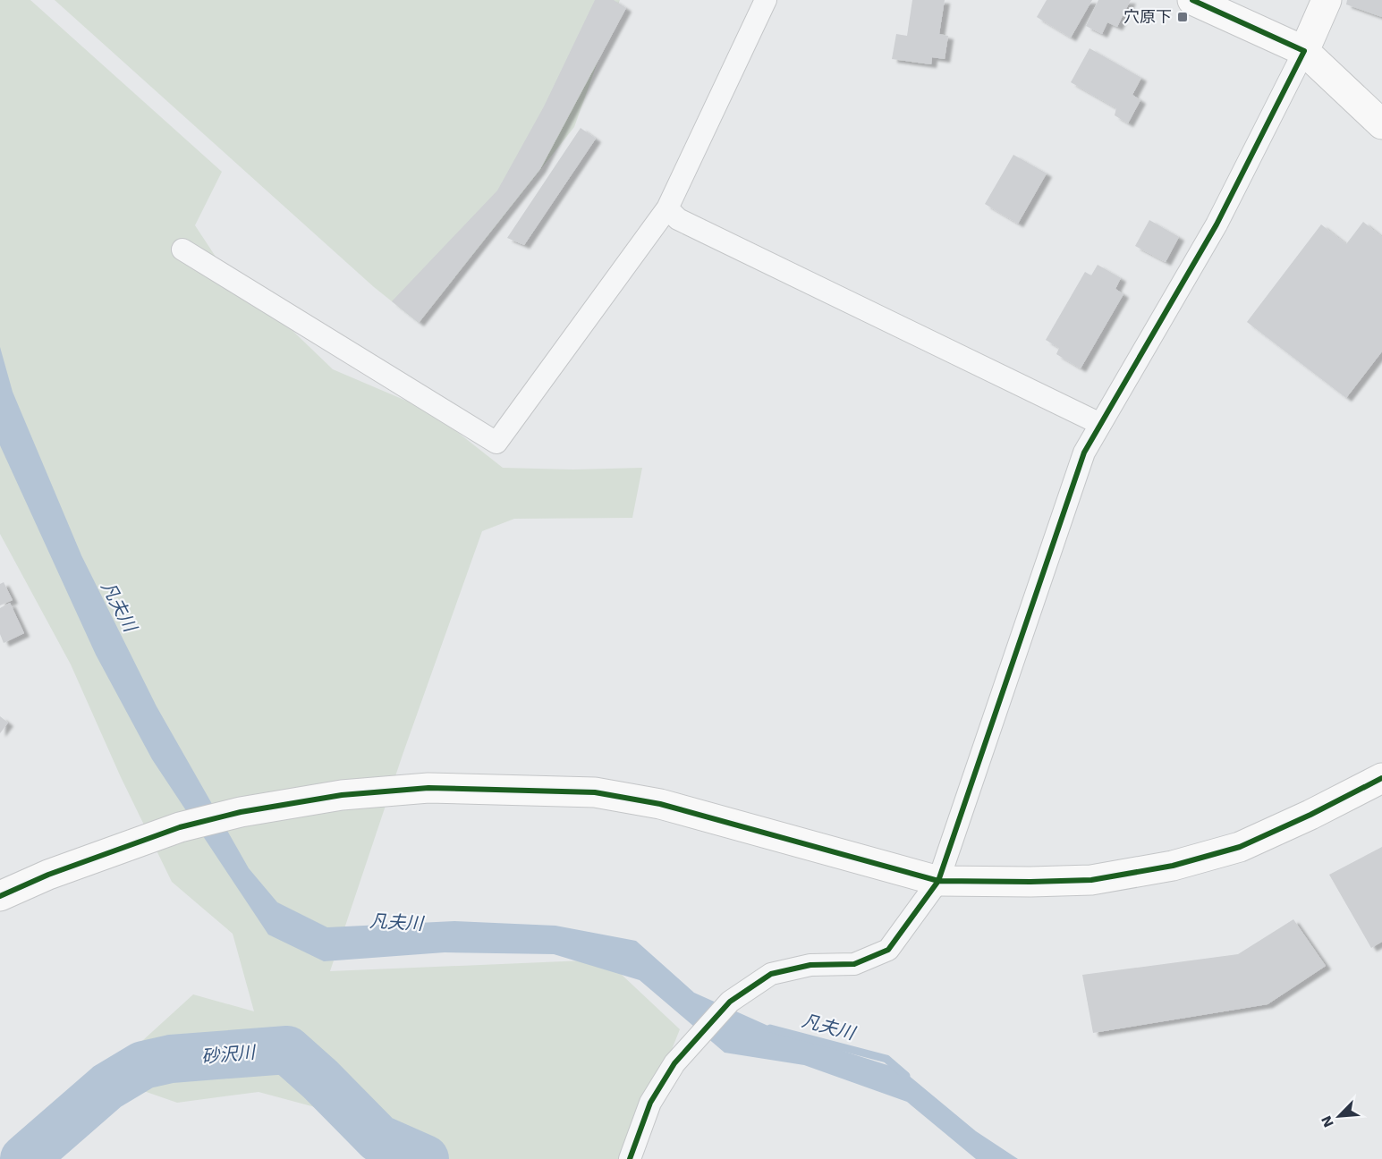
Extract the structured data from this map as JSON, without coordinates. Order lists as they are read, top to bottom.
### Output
{
  "water": ["凡夫川", "砂沢川"],
  "places": {
    "transit": ["穴原下"]
  },
  "north": "bottom left"
}
